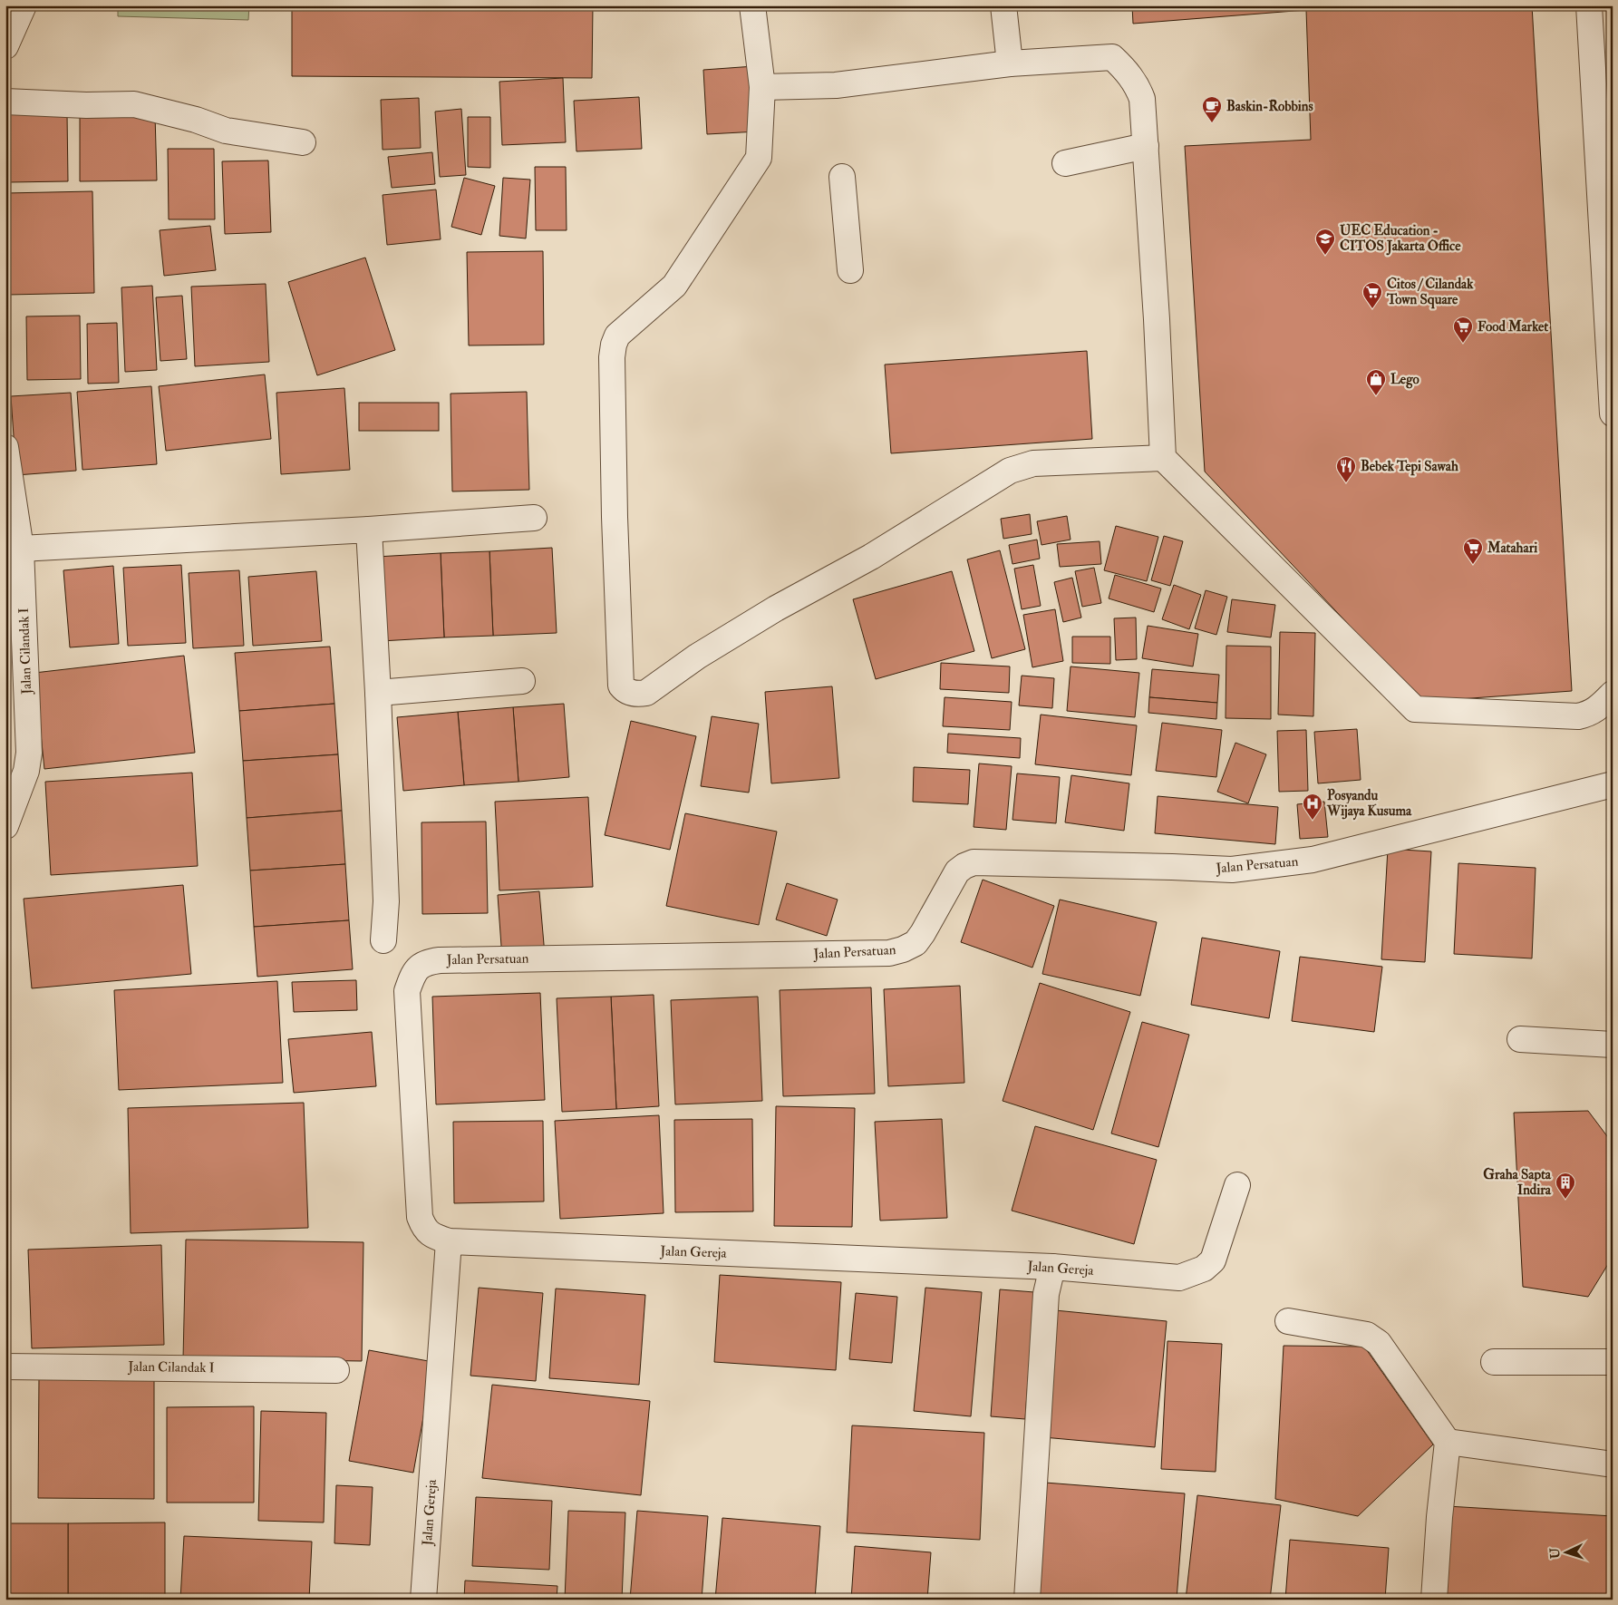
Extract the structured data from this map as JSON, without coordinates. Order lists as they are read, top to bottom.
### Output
{
  "streets": {
    "street": ["Jalan Cilandak I", "Jalan Persatuan", "Jalan Gereja"]
  },
  "crossings": [
    ["Jalan Persatuan", "Jalan Gereja"]
  ],
  "places": {
    "cafe": ["Baskin-Robbins"],
    "school or university": ["UEC Education - CITOS Jakarta Office"],
    "supermarket": ["Citos / Cilandak Town Square", "Food Market", "Matahari"],
    "shop": ["Lego"],
    "restaurant": ["Bebek Tepi Sawah"],
    "hospital": ["Posyandu Wijaya Kusuma"],
    "building": ["Graha Sapta Indira"]
  },
  "north": "left"
}
